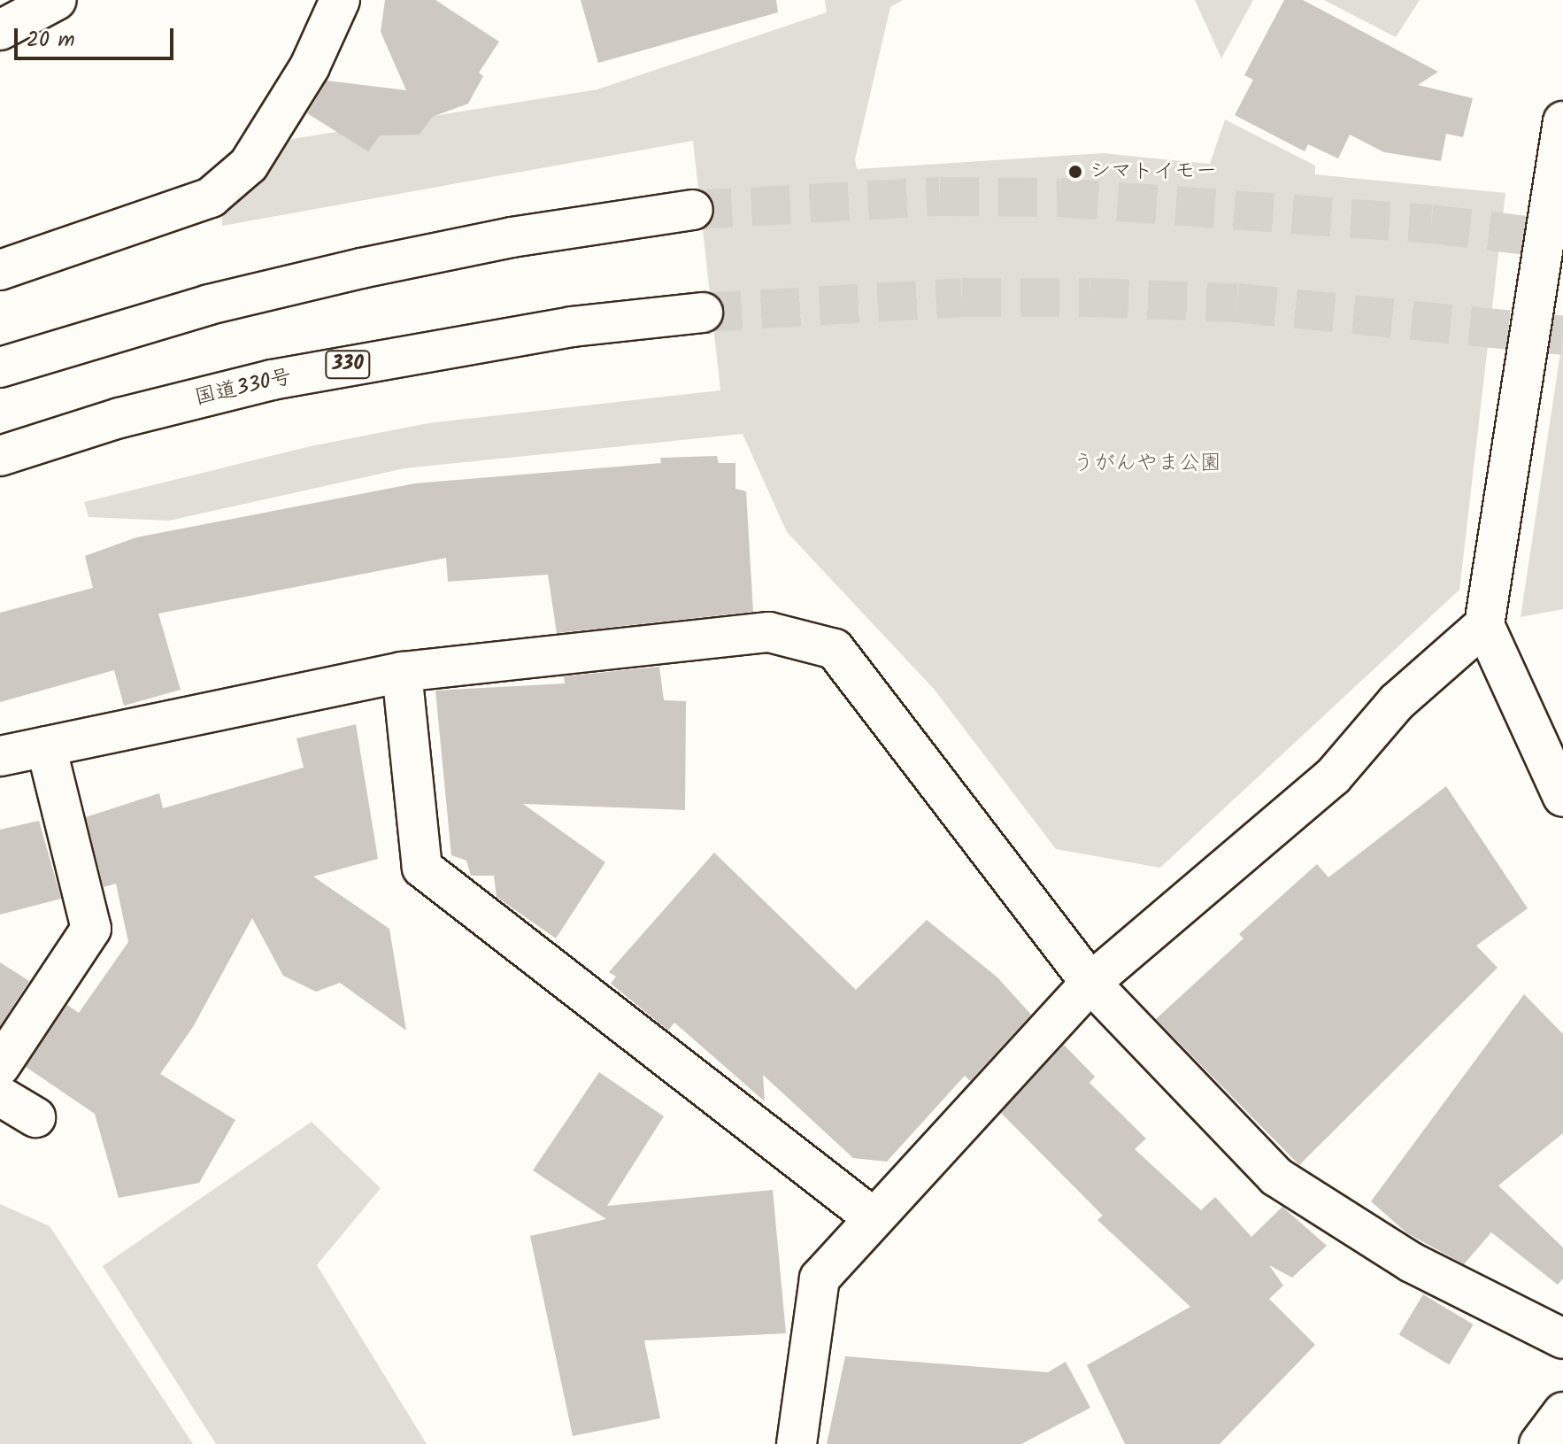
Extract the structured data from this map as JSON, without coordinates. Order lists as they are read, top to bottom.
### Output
{
  "streets": {
    "main road": ["330", "国道330号"]
  },
  "parks": ["うがんやま公園"],
  "places": ["シマトイモー"],
  "scale_bar": "20 m"
}
